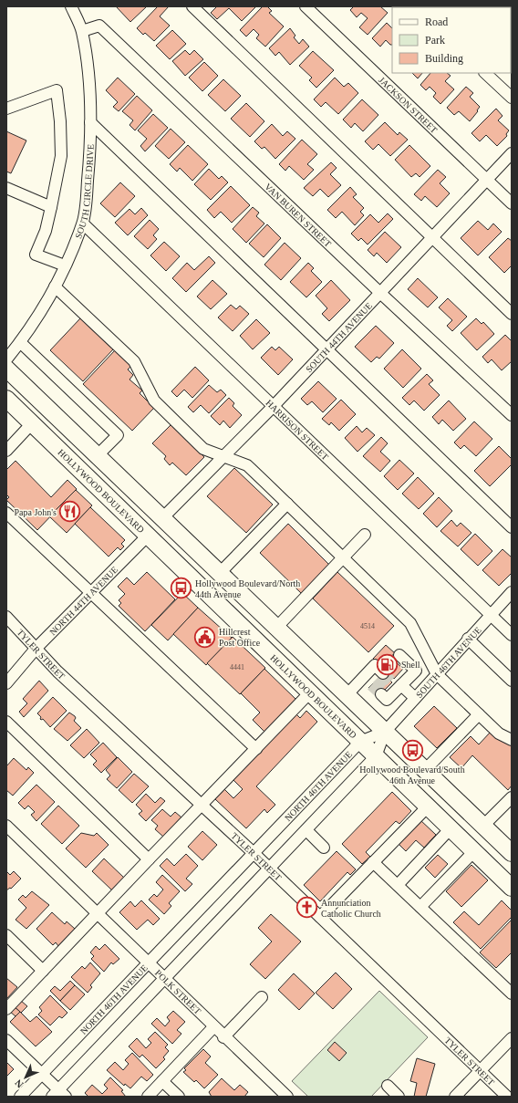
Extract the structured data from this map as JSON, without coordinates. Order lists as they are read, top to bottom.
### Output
{
  "streets": {
    "highway": ["HOLLYWOOD BOULEVARD"],
    "street": [
      "JACKSON STREET",
      "SOUTH CIRCLE DRIVE",
      "VAN BUREN STREET",
      "SOUTH 44TH AVENUE",
      "HARRISON STREET",
      "NORTH 44TH AVENUE",
      "TYLER STREET",
      "SOUTH 46TH AVENUE",
      "NORTH 46TH AVENUE",
      "POLK STREET"
    ]
  },
  "crossings": [
    ["JACKSON STREET", "SOUTH 44TH AVENUE"],
    ["SOUTH CIRCLE DRIVE", "VAN BUREN STREET"],
    ["SOUTH CIRCLE DRIVE", "HARRISON STREET"],
    ["VAN BUREN STREET", "SOUTH 44TH AVENUE"],
    ["SOUTH 44TH AVENUE", "HARRISON STREET"],
    ["HARRISON STREET", "SOUTH 46TH AVENUE"],
    ["HOLLYWOOD BOULEVARD", "NORTH 44TH AVENUE"],
    ["HOLLYWOOD BOULEVARD", "NORTH 46TH AVENUE"],
    ["NORTH 44TH AVENUE", "TYLER STREET"],
    ["TYLER STREET", "NORTH 46TH AVENUE"],
    ["SOUTH 46TH AVENUE", "NORTH 46TH AVENUE"],
    ["NORTH 46TH AVENUE", "POLK STREET"]
  ],
  "places": {
    "restaurant": ["Papa John's"],
    "bus stop": ["Hollywood Boulevard/North 44th Avenue", "Hollywood Boulevard/South 46th Avenue"],
    "public building": ["Hillcrest Post Office"],
    "fuel station": ["Shell"],
    "church": ["Annunciation Catholic Church"]
  },
  "house_numbers": ["4514", "4441"],
  "legend": ["Road", "Park", "Building"],
  "north": "bottom left"
}
